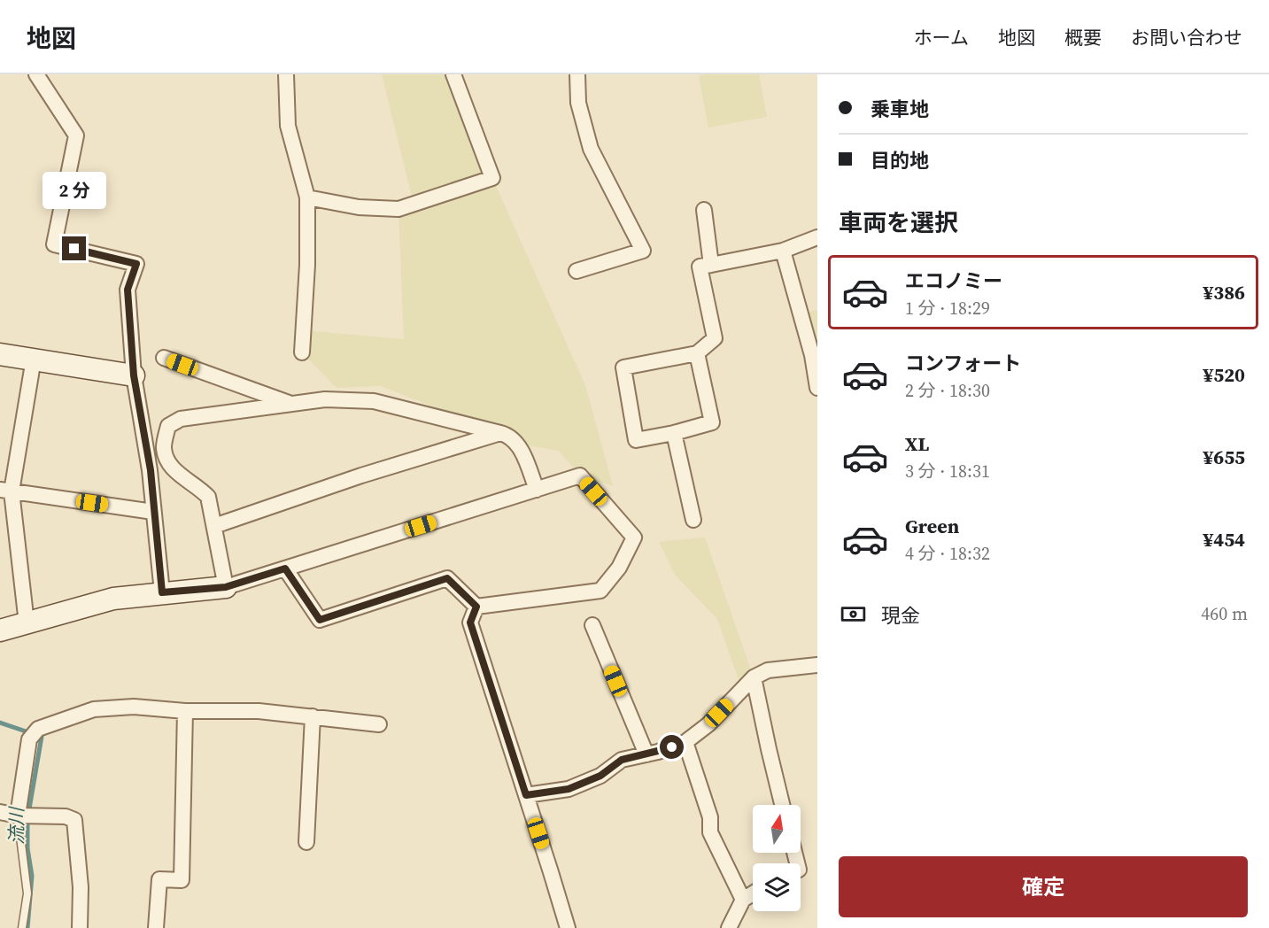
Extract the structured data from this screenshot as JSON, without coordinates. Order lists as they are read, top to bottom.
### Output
{
  "water": ["流川"],
  "north": "top",
  "page": {
    "header": "地図",
    "nav": [
      "ホーム",
      "地図",
      "概要",
      "お問い合わせ"
    ],
    "banner": ["乗車地", "目的地"],
    "bubble": "2 分",
    "heading": "車両を選択",
    "list": [
      {
        "name": "エコノミー",
        "note": "1 分 · 18:29",
        "value": "¥386"
      },
      {
        "name": "コンフォート",
        "note": "2 分 · 18:30",
        "value": "¥520"
      },
      {
        "name": "XL",
        "note": "3 分 · 18:31",
        "value": "¥655"
      },
      {
        "name": "Green",
        "note": "4 分 · 18:32",
        "value": "¥454"
      }
    ],
    "pay": ["現金", "460 m"],
    "buttons": "確定"
  }
}
